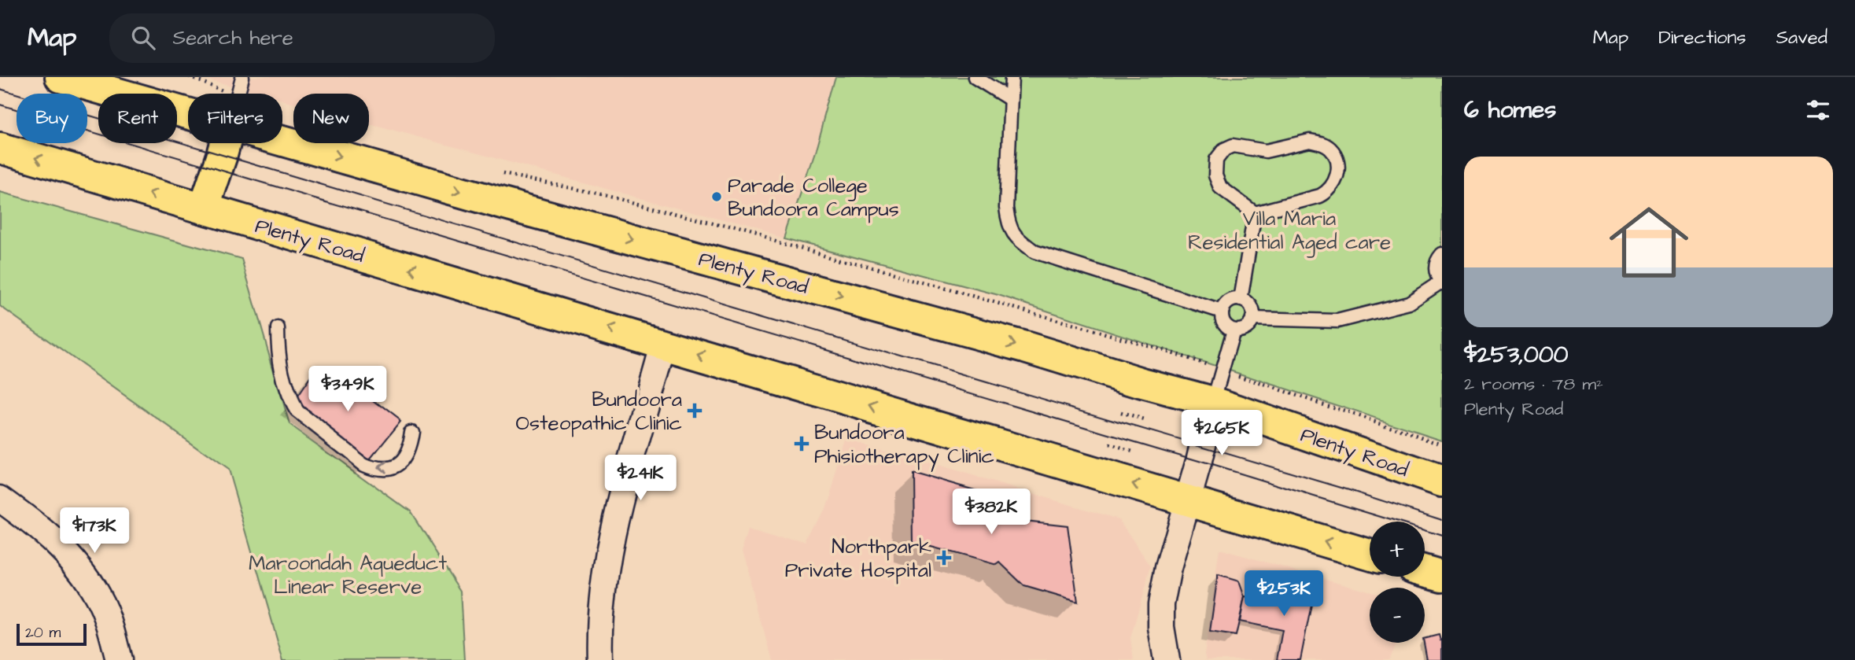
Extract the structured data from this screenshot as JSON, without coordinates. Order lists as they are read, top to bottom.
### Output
{
  "streets": {
    "highway": ["Plenty Road"]
  },
  "parks": ["Villa Maria Residential Aged care", "Maroondah Aqueduct Linear Reserve"],
  "places": {
    "other": ["Parade College Bundoora Campus"],
    "health": ["Bundoora Osteopathic Clinic", "Bundoora Phisiotherapy Clinic", "Northpark Private Hospital"]
  },
  "scale_bar": "20 m",
  "page": {
    "header": "Map",
    "search": "Search here",
    "nav": ["Map", "Directions", "Saved"],
    "heading": "6 homes",
    "chip": [
      "Buy",
      "Rent",
      "Filters",
      "New"
    ],
    "list": [
      {
        "name": "$253,000",
        "note": "2 rooms · 78 m² · Plenty Road"
      }
    ],
    "price": [
      "$349K",
      "$265K",
      "$241K",
      "$382K",
      "$173K",
      "$253K"
    ],
    "map_buttons": ["+", "−"],
    "scale": "20 m"
  }
}
